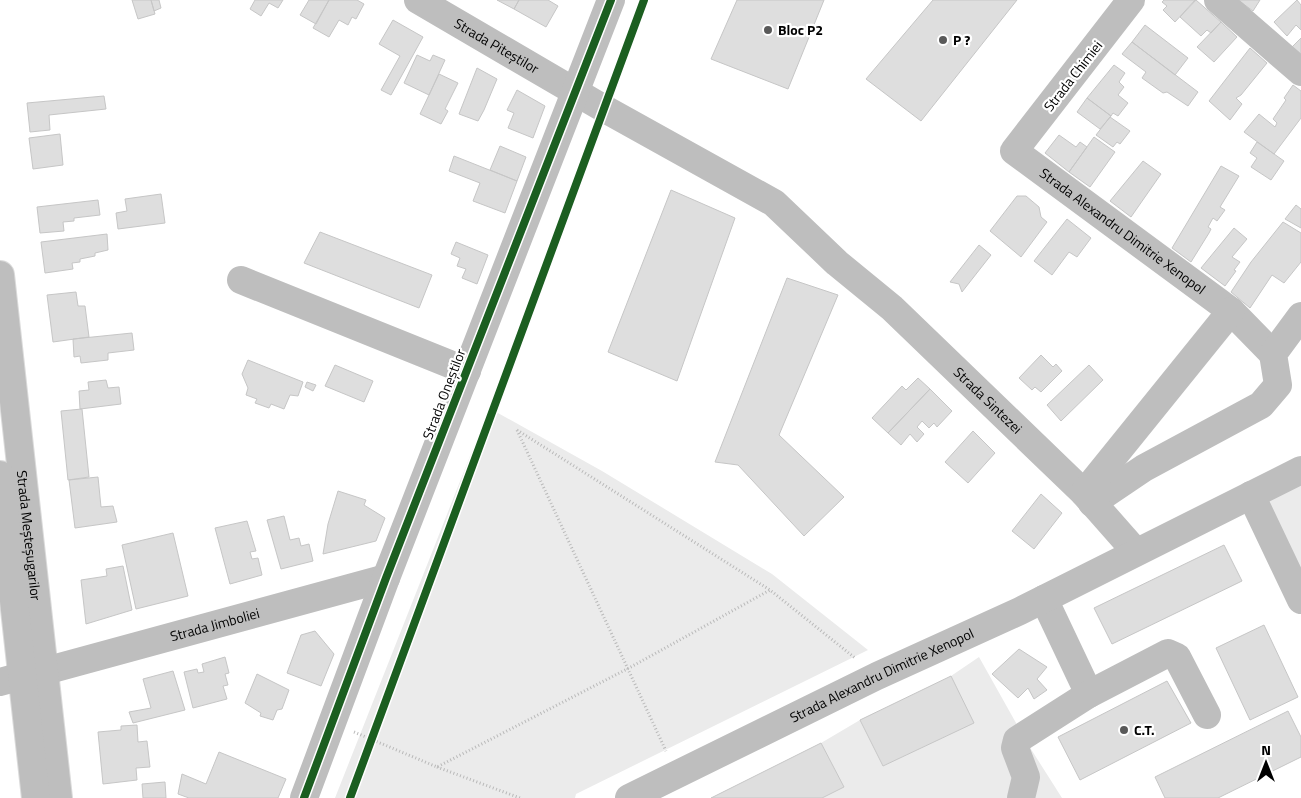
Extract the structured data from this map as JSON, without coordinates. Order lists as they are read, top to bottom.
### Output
{
  "streets": {
    "street": [
      "Strada Piteștilor",
      "Strada Chimiei",
      "Strada Alexandru Dimitrie Xenopol",
      "Strada Oneștilor",
      "Strada Sintezei",
      "Strada Meșteșugarilor",
      "Strada Jimboliei"
    ]
  },
  "crossings": [
    ["Strada Piteștilor", "Strada Oneștilor"],
    ["Strada Piteștilor", "Strada Sintezei"],
    ["Strada Chimiei", "Strada Alexandru Dimitrie Xenopol"],
    ["Strada Oneștilor", "Strada Jimboliei"],
    ["Strada Meșteșugarilor", "Strada Jimboliei"]
  ],
  "places": ["Bloc P2", "P ?", "C.T."],
  "north": "top"
}
